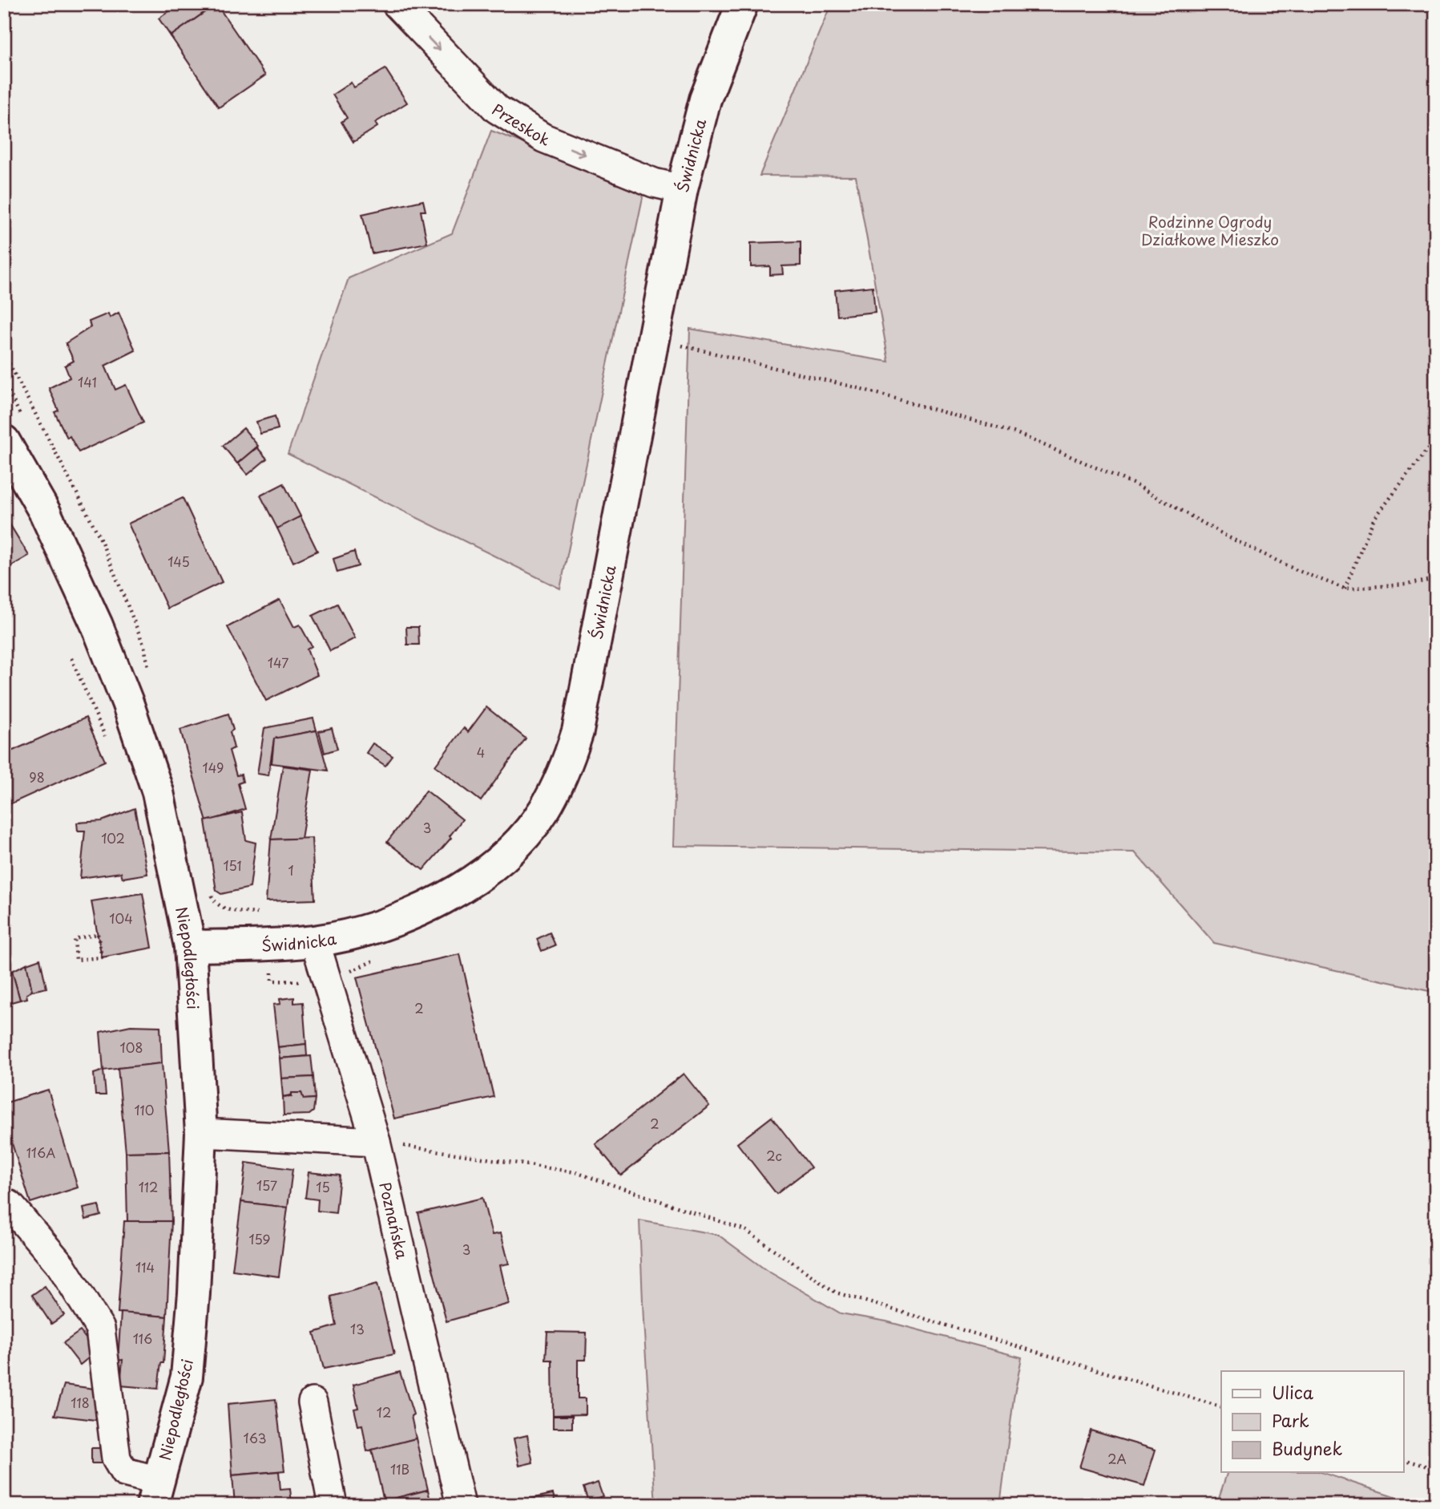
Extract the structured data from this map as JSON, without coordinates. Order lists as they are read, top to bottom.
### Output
{
  "streets": {
    "main road": ["Świdnicka", "Niepodległości"],
    "street": ["Przeskok", "Poznańska"]
  },
  "crossings": [
    ["Przeskok", "Świdnicka"],
    ["Świdnicka", "Niepodległości"],
    ["Świdnicka", "Poznańska"]
  ],
  "one_way": ["Przeskok"],
  "parks": ["Rodzinne Ogrody Działkowe Mieszko"],
  "house_numbers": [
    "141",
    "145",
    "147",
    "4",
    "149",
    "98",
    "3",
    "102",
    "151",
    "1",
    "104",
    "2",
    "108",
    "110",
    "2",
    "116A",
    "2c",
    "157",
    "112",
    "15",
    "159",
    "3",
    "114",
    "13",
    "116",
    "118",
    "12",
    "163",
    "2A",
    "11B"
  ],
  "legend": ["Ulica", "Park", "Budynek"]
}
